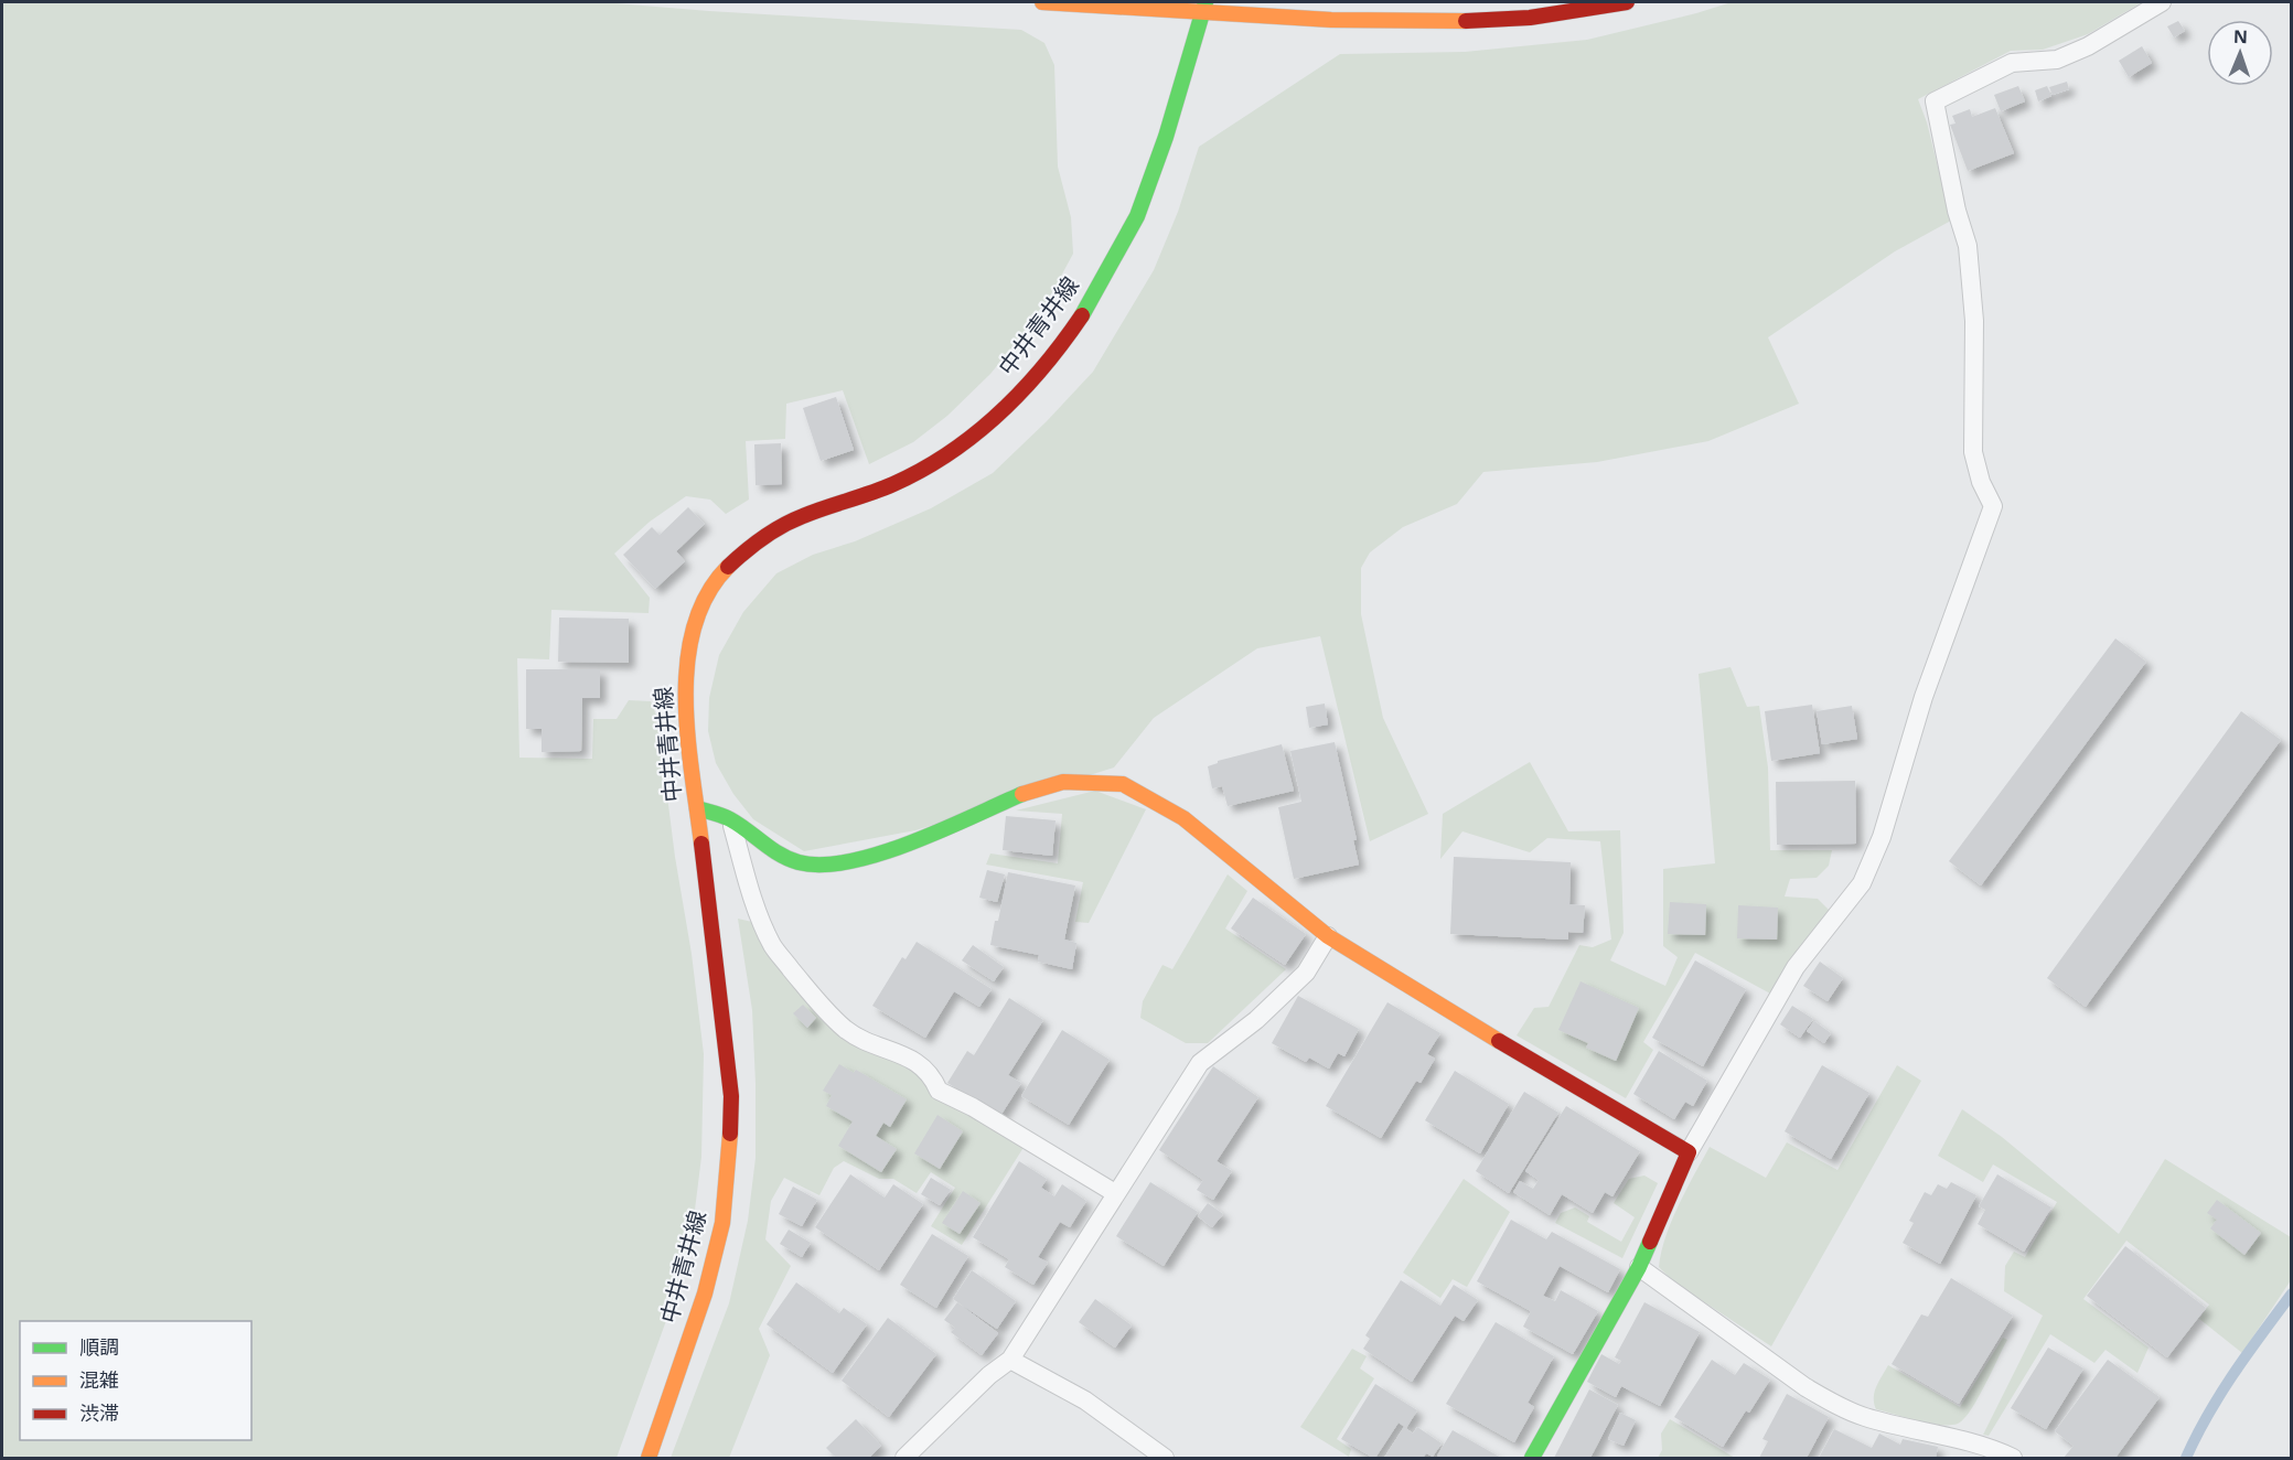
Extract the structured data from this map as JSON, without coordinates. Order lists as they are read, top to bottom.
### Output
{
  "streets": {
    "street": ["中井青井線"]
  },
  "legend": ["順調", "混雑", "渋滞"],
  "north": "top"
}
